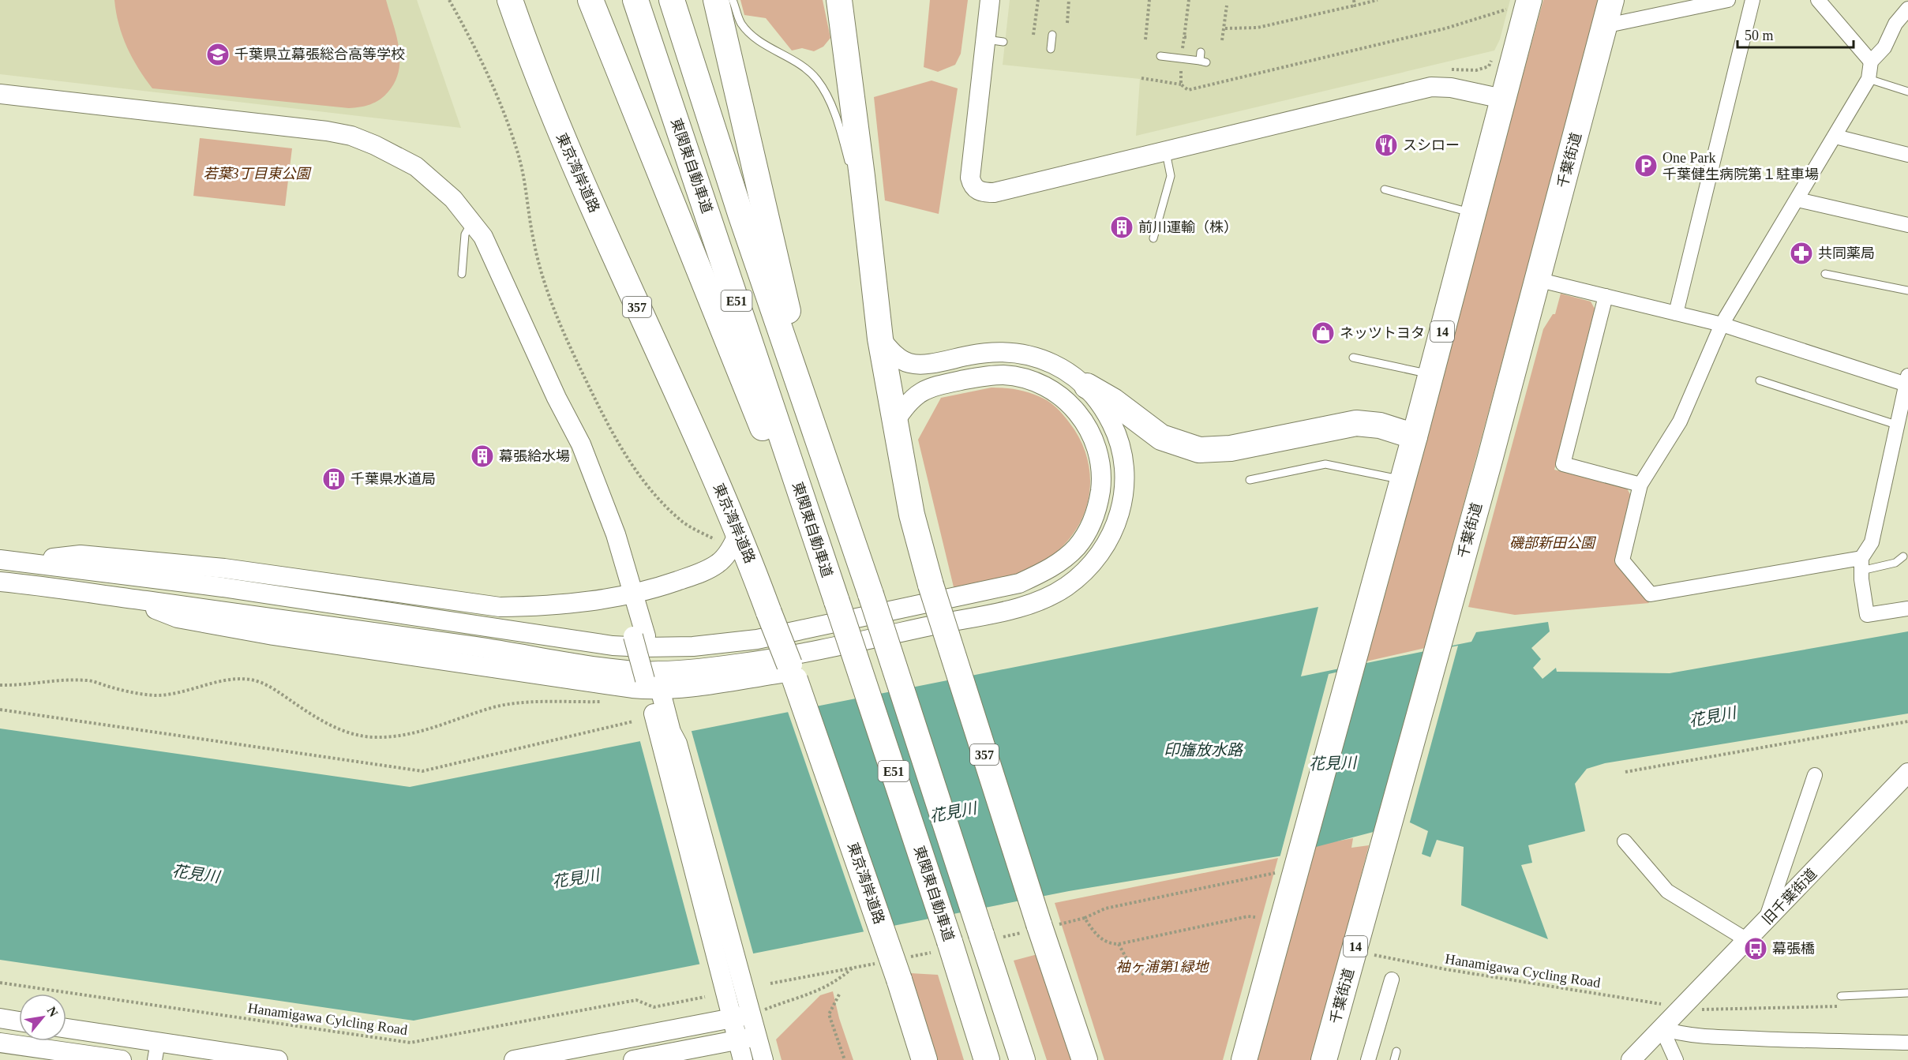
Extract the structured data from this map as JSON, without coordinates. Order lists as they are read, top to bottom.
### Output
{
  "streets": {
    "highway": [
      "千葉街道",
      "東関東自動車道",
      "東京湾岸道路",
      "E51",
      "357",
      "14"
    ],
    "street": ["旧千葉街道"],
    "path": ["Hanamigawa Cycling Road", "Hanamigawa Cylcling Road"]
  },
  "water": ["花見川", "印旛放水路"],
  "parks": ["若葉3丁目東公園", "磯部新田公園", "袖ヶ浦第1緑地"],
  "places": {
    "school or university": ["千葉県立幕張総合高等学校"],
    "restaurant": ["スシロー"],
    "parking": ["One Park 千葉健生病院第１駐車場"],
    "building": ["前川運輸（株）", "幕張給水場", "千葉県水道局"],
    "pharmacy": ["共同薬局"],
    "shop": ["ネッツトヨタ"],
    "bus stop": ["幕張橋"]
  },
  "scale_bar": "50 m",
  "north": "top right"
}
